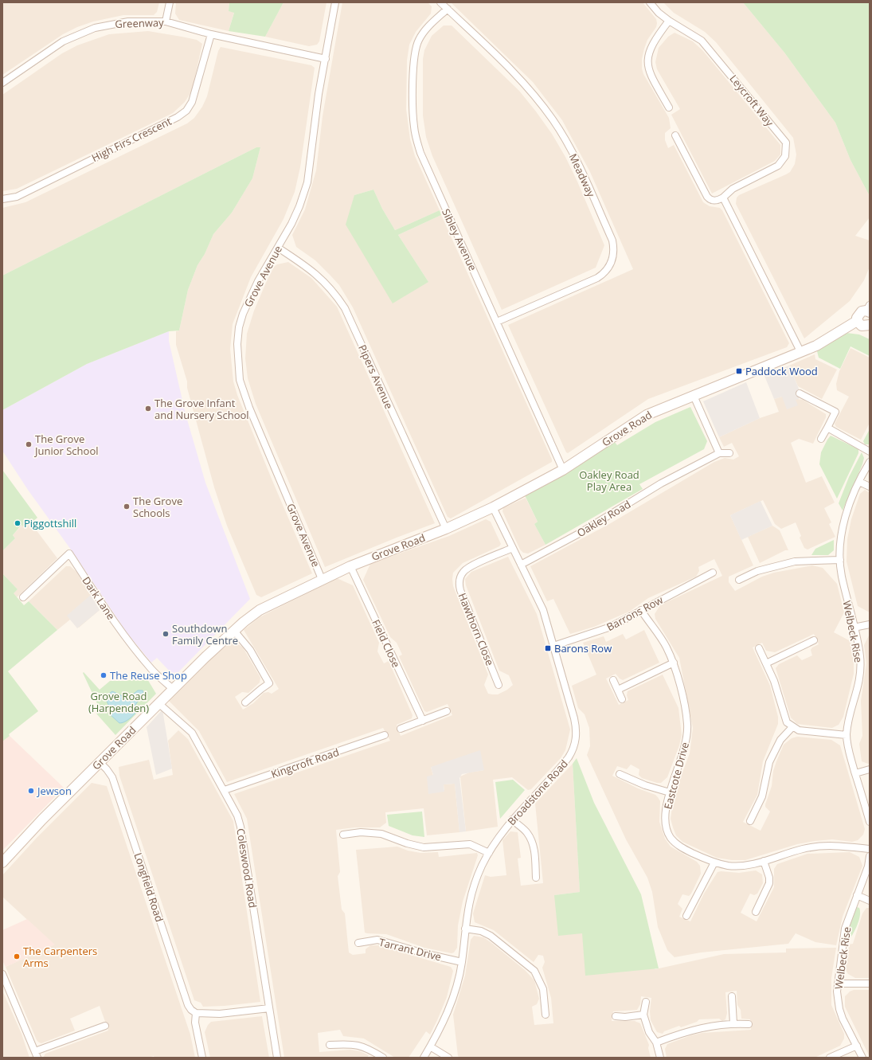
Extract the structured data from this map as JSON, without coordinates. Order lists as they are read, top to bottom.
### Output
{
  "streets": {
    "street": [
      "Greenway",
      "Leycroft Way",
      "High Firs Crescent",
      "Meadway",
      "Sibley Avenue",
      "Grove Avenue",
      "Pipers Avenue",
      "Grove Road",
      "Oakley Road",
      "Dark Lane",
      "Barrons Row",
      "Hawthorn Close",
      "Welbeck Rise",
      "Field Close",
      "Kingcroft Road",
      "Eastcote Drive",
      "Broadstone Road",
      "Coleswood Road",
      "Longfield Road",
      "Tarrant Drive"
    ]
  },
  "crossings": [
    ["Greenway", "High Firs Crescent"],
    ["Greenway", "Grove Avenue"],
    ["Meadway", "Sibley Avenue"],
    ["Sibley Avenue", "Grove Road"],
    ["Grove Avenue", "Pipers Avenue"],
    ["Grove Avenue", "Grove Road"],
    ["Pipers Avenue", "Grove Road"],
    ["Grove Road", "Dark Lane"],
    ["Grove Road", "Field Close"],
    ["Grove Road", "Broadstone Road"],
    ["Grove Road", "Coleswood Road"],
    ["Grove Road", "Longfield Road"],
    ["Oakley Road", "Broadstone Road"],
    ["Barrons Row", "Eastcote Drive"],
    ["Barrons Row", "Broadstone Road"],
    ["Hawthorn Close", "Broadstone Road"],
    ["Kingcroft Road", "Coleswood Road"],
    ["Broadstone Road", "Tarrant Drive"]
  ],
  "parks": ["Oakley Road Play Area", "Grove Road (Harpenden)"],
  "places": {
    "transit": ["Paddock Wood", "Barons Row"],
    "other": [
      "The Grove Infant and Nursery School",
      "The Grove Junior School",
      "The Grove Schools",
      "Piggottshill",
      "Southdown Family Centre",
      "The Reuse Shop",
      "Jewson",
      "The Carpenters Arms"
    ]
  }
}
